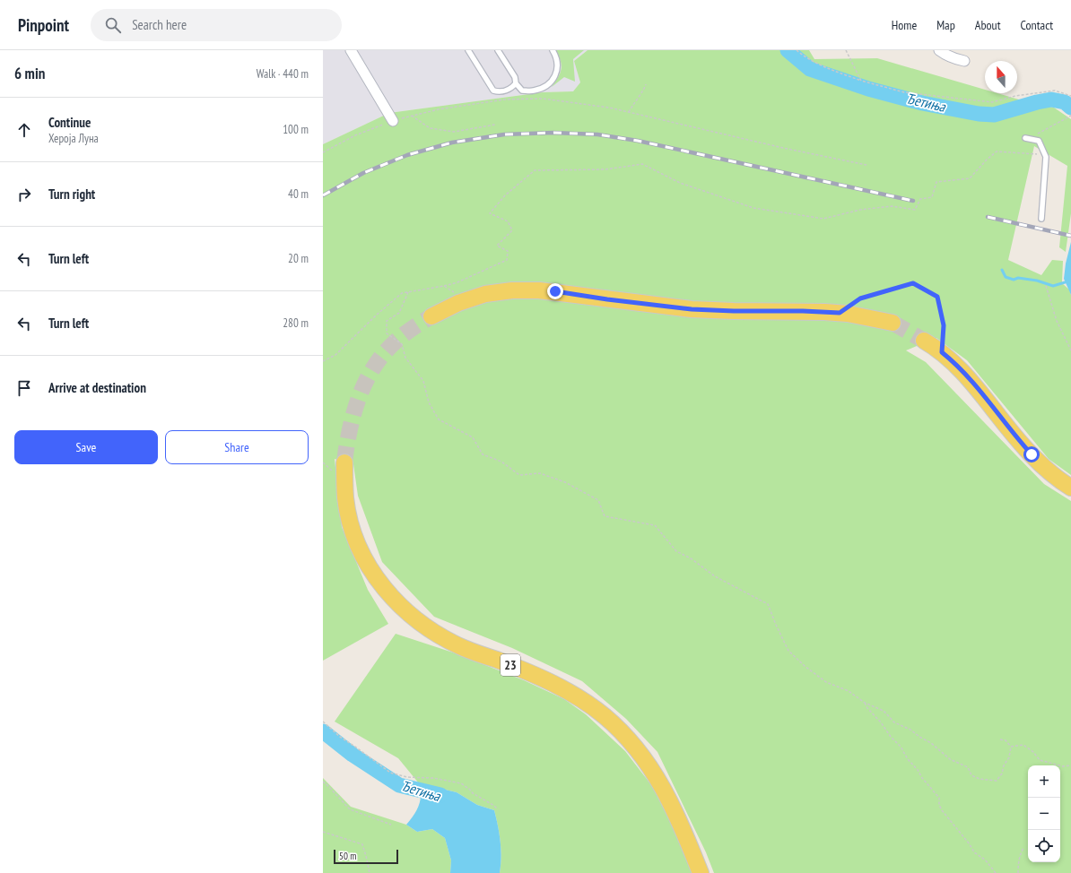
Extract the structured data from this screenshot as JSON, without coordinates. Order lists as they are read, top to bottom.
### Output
{
  "streets": {
    "main road": ["23"]
  },
  "water": ["Ђетиња"],
  "scale_bar": "50 m",
  "north": "top",
  "page": {
    "header": "Pinpoint",
    "search": "Search here",
    "nav": [
      "Home",
      "Map",
      "About",
      "Contact"
    ],
    "heading": ["6 min", "Walk · 440 m"],
    "list": [
      ["Continue", "Хероја Луна", "100 m"],
      ["Turn right", "40 m"],
      ["Turn left", "20 m"],
      ["Turn left", "280 m"],
      "Arrive at destination"
    ],
    "buttons": ["Save", "Share"],
    "map_buttons": ["+", "−"],
    "scale": "50 m"
  }
}
